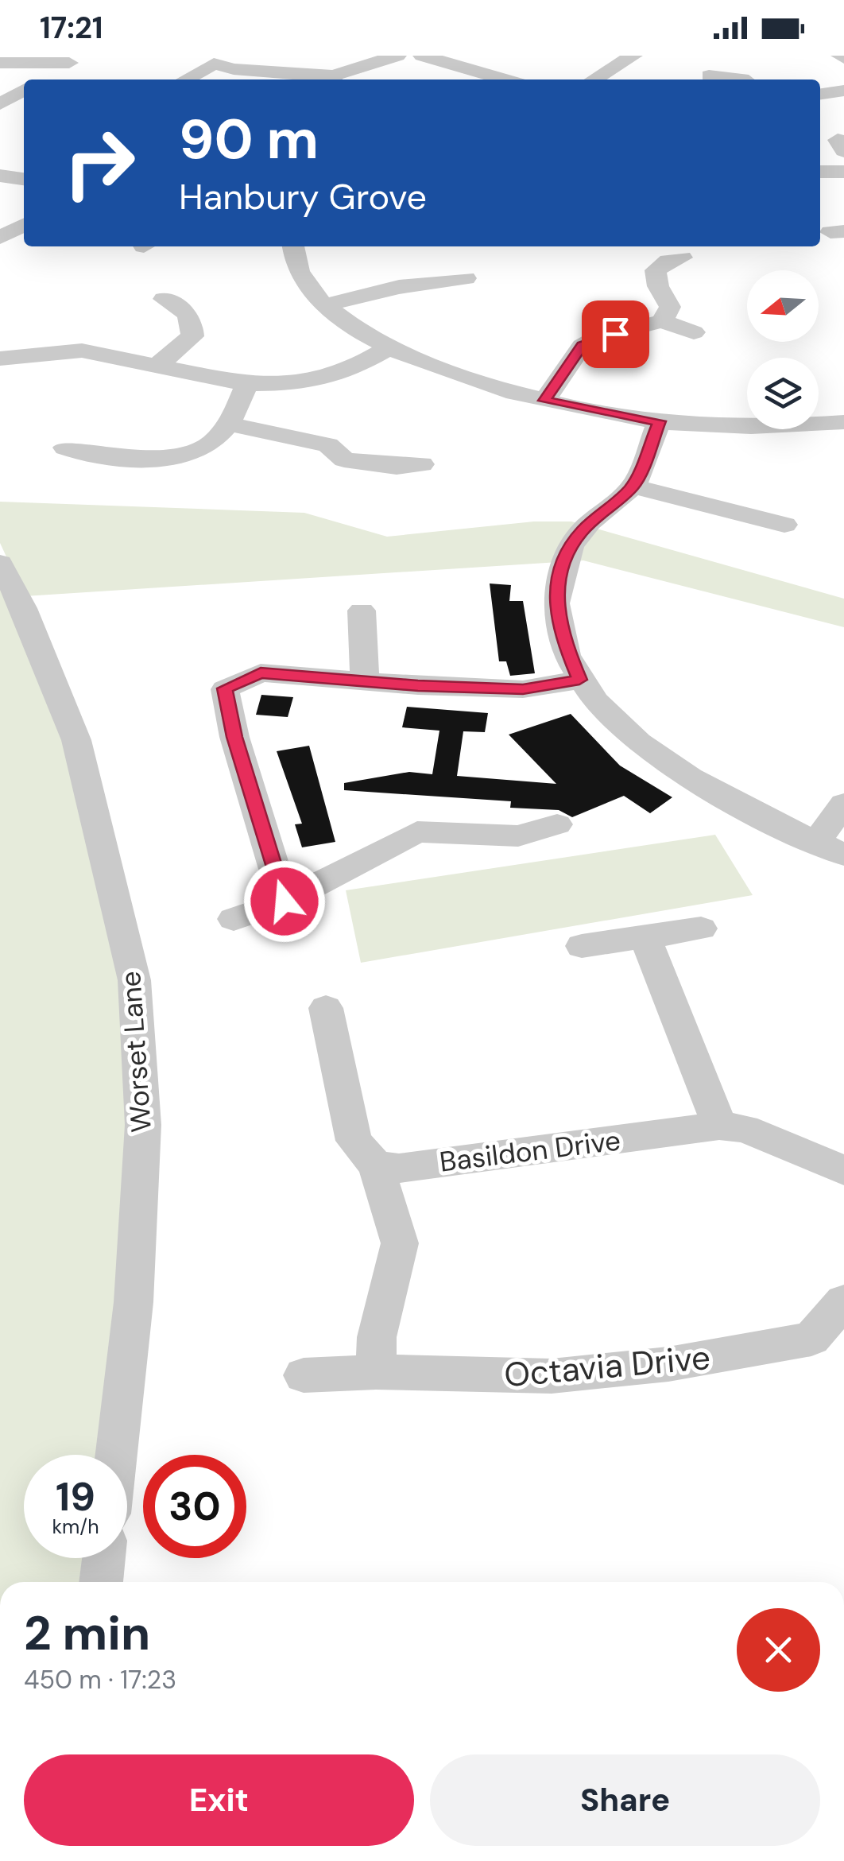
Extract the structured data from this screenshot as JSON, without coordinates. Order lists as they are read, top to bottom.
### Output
{
  "streets": {
    "street": ["Worset Lane", "Basildon Drive", "Octavia Drive"]
  },
  "north": "left",
  "page": {
    "status": "17:21",
    "turn": ["90 m", "Hanbury Grove"],
    "speed": "19 km/h",
    "limit": "30",
    "heading": ["2 min", "450 m · 17:23"],
    "buttons": ["Exit", "Share"]
  }
}
